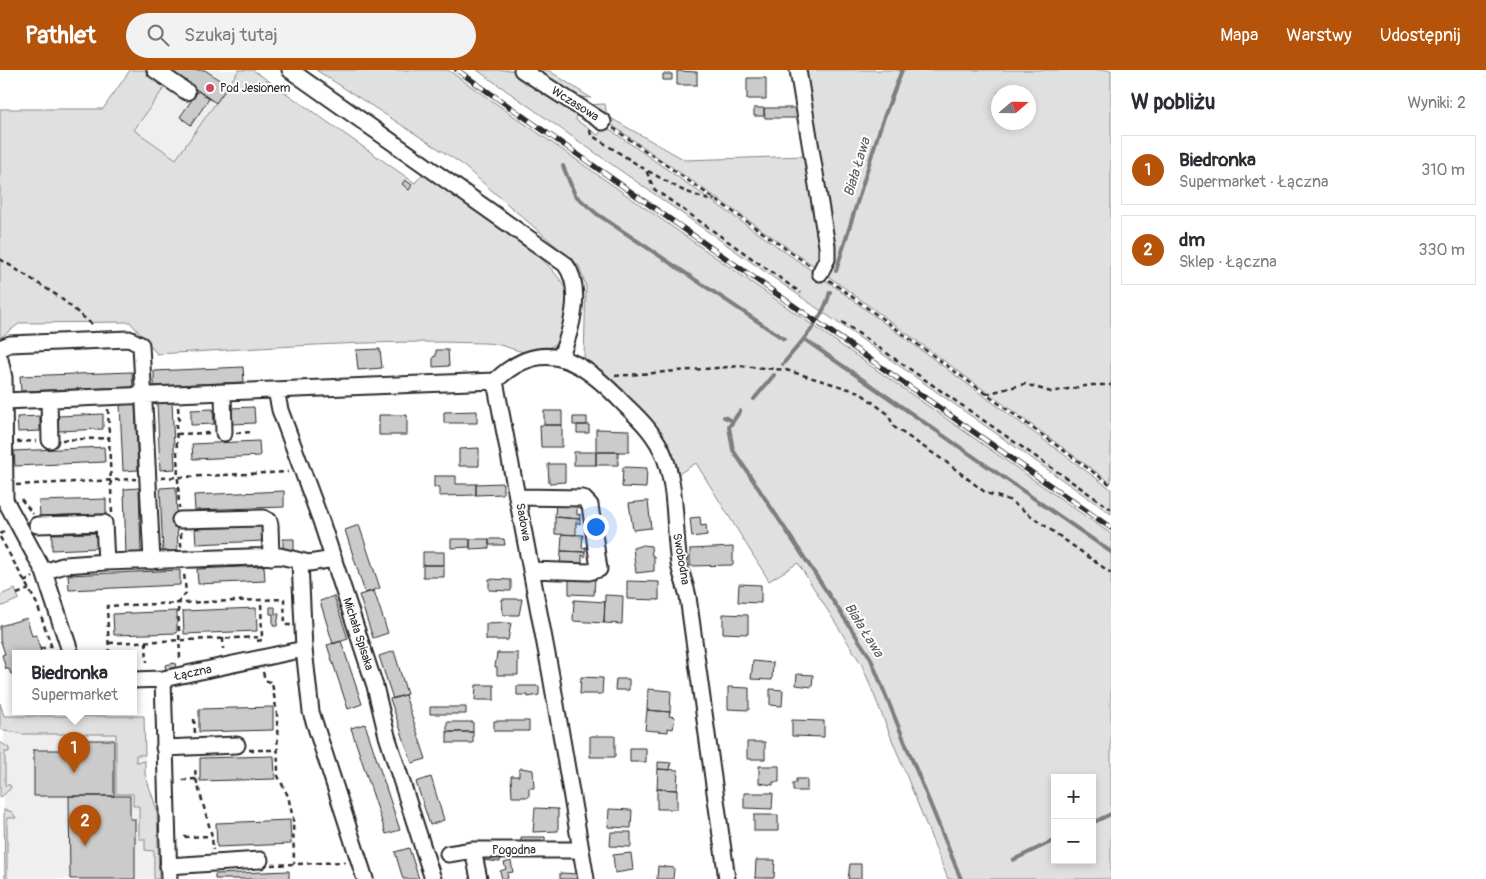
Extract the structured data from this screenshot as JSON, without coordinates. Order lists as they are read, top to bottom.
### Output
{
  "streets": {
    "street": [
      "Wczasowa",
      "Sadowa",
      "Swobodna",
      "Michała Spisaka",
      "Łączna",
      "Pogodna"
    ]
  },
  "crossings": [
    ["Sadowa", "Swobodna"],
    ["Sadowa", "Pogodna"]
  ],
  "water": ["Biała Ława"],
  "places": ["Pod Jesionem"],
  "north": "right",
  "page": {
    "header": "Pathlet",
    "search": "Szukaj tutaj",
    "nav": ["Mapa", "Warstwy", "Udostępnij"],
    "heading": ["W pobliżu", "Wyniki: 2"],
    "list": [
      {
        "mark": "1",
        "name": "Biedronka",
        "note": "Supermarket · Łączna",
        "value": "310 m"
      },
      {
        "mark": "2",
        "name": "dm",
        "note": "Sklep · Łączna",
        "value": "330 m"
      }
    ],
    "popup": ["Biedronka", "Supermarket"],
    "pins": ["1", "2"],
    "map_buttons": ["+", "−"]
  }
}
